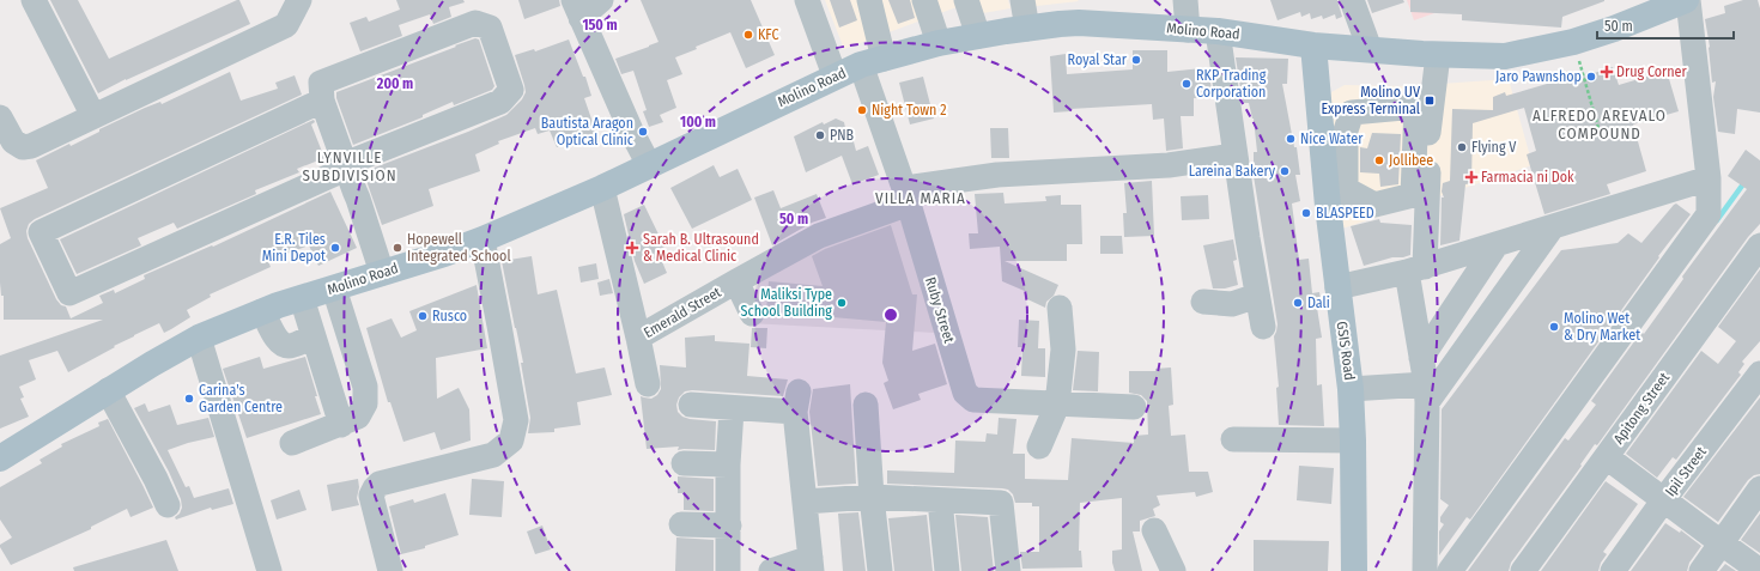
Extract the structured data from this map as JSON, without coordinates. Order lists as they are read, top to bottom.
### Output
{
  "streets": {
    "main road": ["Molino Road", "GSIS Road"],
    "street": [
      "Ruby Street",
      "Emerald Street",
      "Apitong Street",
      "Ipil Street"
    ]
  },
  "crossings": [
    ["Molino Road", "Ruby Street"],
    ["Molino Road", "GSIS Road"],
    ["Ruby Street", "Emerald Street"]
  ],
  "districts": ["ALFREDO AREVALO COMPOUND", "LYNVILLE SUBDIVISION", "VILLA MARIA"],
  "places": {
    "other": [
      "KFC",
      "Royal Star",
      "Jaro Pawnshop",
      "RKP Trading Corporation",
      "Night Town 2",
      "Bautista Aragon Optical Clinic",
      "PNB",
      "Nice Water",
      "Flying V",
      "Jollibee",
      "Lareina Bakery",
      "BLASPEED",
      "E.R. Tiles Mini Depot",
      "Hopewell Integrated School",
      "Maliksi Type School Building",
      "Dali",
      "Rusco",
      "Molino Wet & Dry Market",
      "Carina's Garden Centre"
    ],
    "health": ["Drug Corner", "Farmacia ni Dok", "Sarah B. Ultrasound & Medical Clinic"],
    "transit": ["Molino UV Express Terminal"]
  },
  "scale_bar": "50 m",
  "rings": [
    "150 m",
    "200 m",
    "100 m",
    "50 m"
  ]
}
